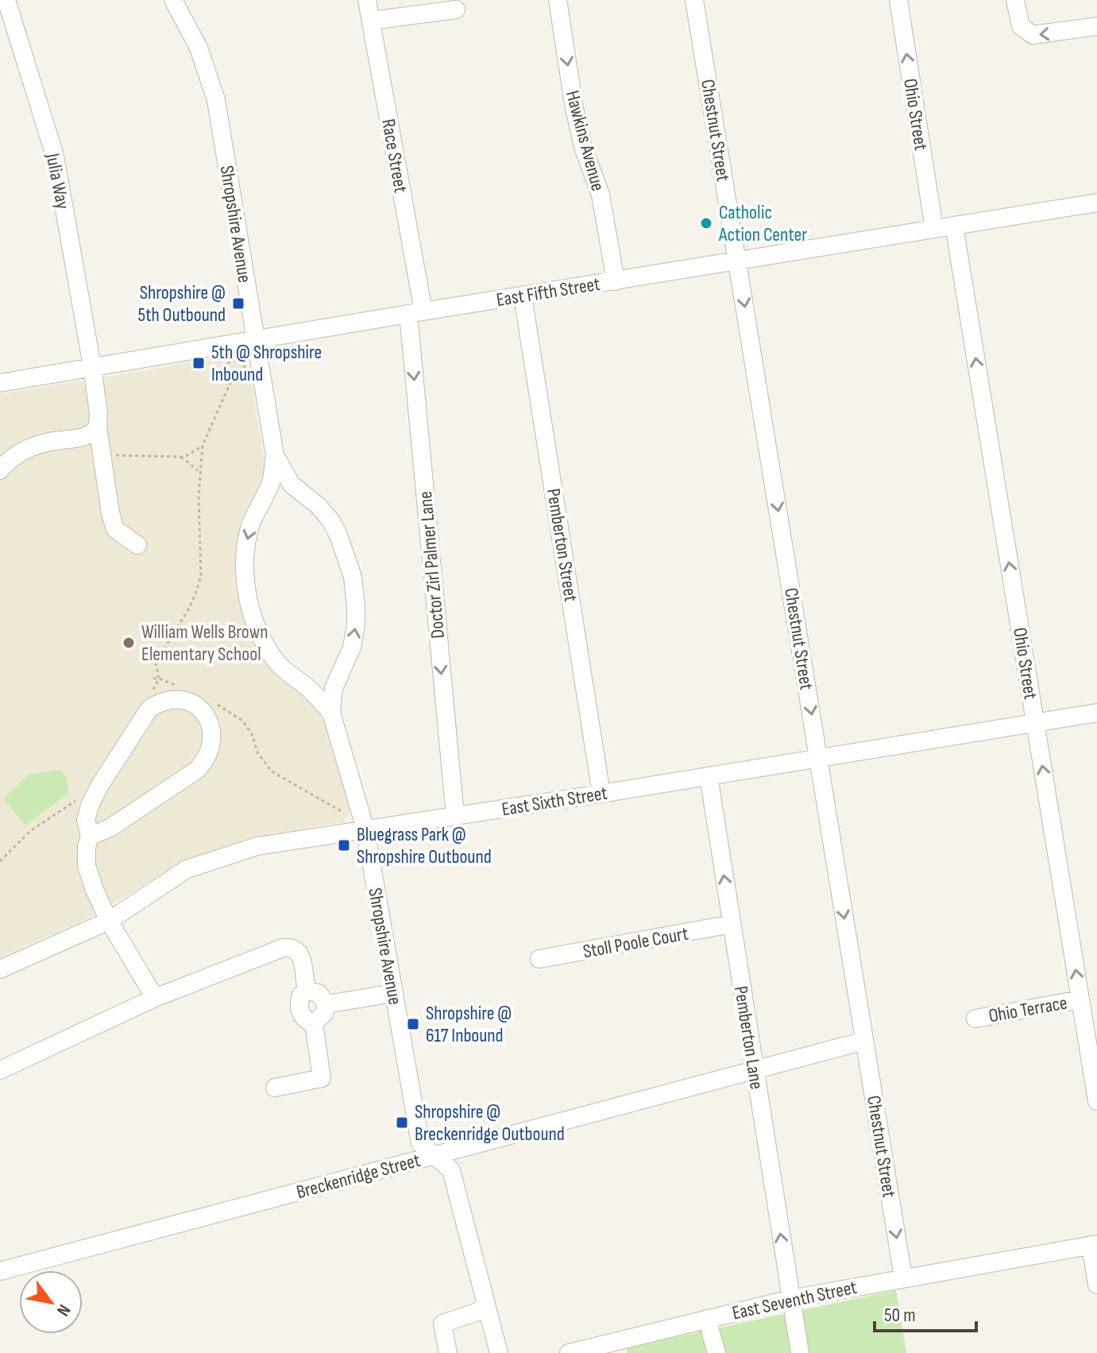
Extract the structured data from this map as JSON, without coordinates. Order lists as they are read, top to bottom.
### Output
{
  "streets": {
    "street": [
      "Ohio Street",
      "Chestnut Street",
      "Hawkins Avenue",
      "Race Street",
      "Julia Way",
      "Shropshire Avenue",
      "East Fifth Street",
      "Pemberton Street",
      "Doctor Zirl Palmer Lane",
      "East Sixth Street",
      "Stoll Poole Court",
      "Ohio Terrace",
      "Pemberton Lane",
      "Breckenridge Street",
      "East Seventh Street"
    ]
  },
  "crossings": [
    ["Ohio Street", "East Fifth Street"],
    ["Ohio Street", "East Sixth Street"],
    ["Ohio Street", "Ohio Terrace"],
    ["Chestnut Street", "East Fifth Street"],
    ["Chestnut Street", "East Sixth Street"],
    ["Chestnut Street", "Breckenridge Street"],
    ["Chestnut Street", "East Seventh Street"],
    ["Hawkins Avenue", "East Fifth Street"],
    ["Race Street", "East Fifth Street"],
    ["Race Street", "Doctor Zirl Palmer Lane"],
    ["Julia Way", "East Fifth Street"],
    ["Shropshire Avenue", "East Fifth Street"],
    ["Shropshire Avenue", "East Sixth Street"],
    ["Shropshire Avenue", "Breckenridge Street"],
    ["East Fifth Street", "Pemberton Street"],
    ["East Fifth Street", "Doctor Zirl Palmer Lane"],
    ["Pemberton Street", "East Sixth Street"],
    ["Doctor Zirl Palmer Lane", "East Sixth Street"],
    ["East Sixth Street", "Pemberton Lane"],
    ["Stoll Poole Court", "Pemberton Lane"],
    ["Pemberton Lane", "Breckenridge Street"],
    ["Pemberton Lane", "East Seventh Street"]
  ],
  "one_way": [
    "Ohio Street",
    "Chestnut Street",
    "Hawkins Avenue",
    "Doctor Zirl Palmer Lane",
    "Pemberton Lane"
  ],
  "places": {
    "other": ["Catholic Action Center", "William Wells Brown Elementary School"],
    "transit": [
      "Shropshire @ 5th Outbound",
      "5th @ Shropshire Inbound",
      "Bluegrass Park @ Shropshire Outbound",
      "Shropshire @ 617 Inbound",
      "Shropshire @ Breckenridge Outbound"
    ]
  },
  "scale_bar": "50 m",
  "north": "bottom right"
}
